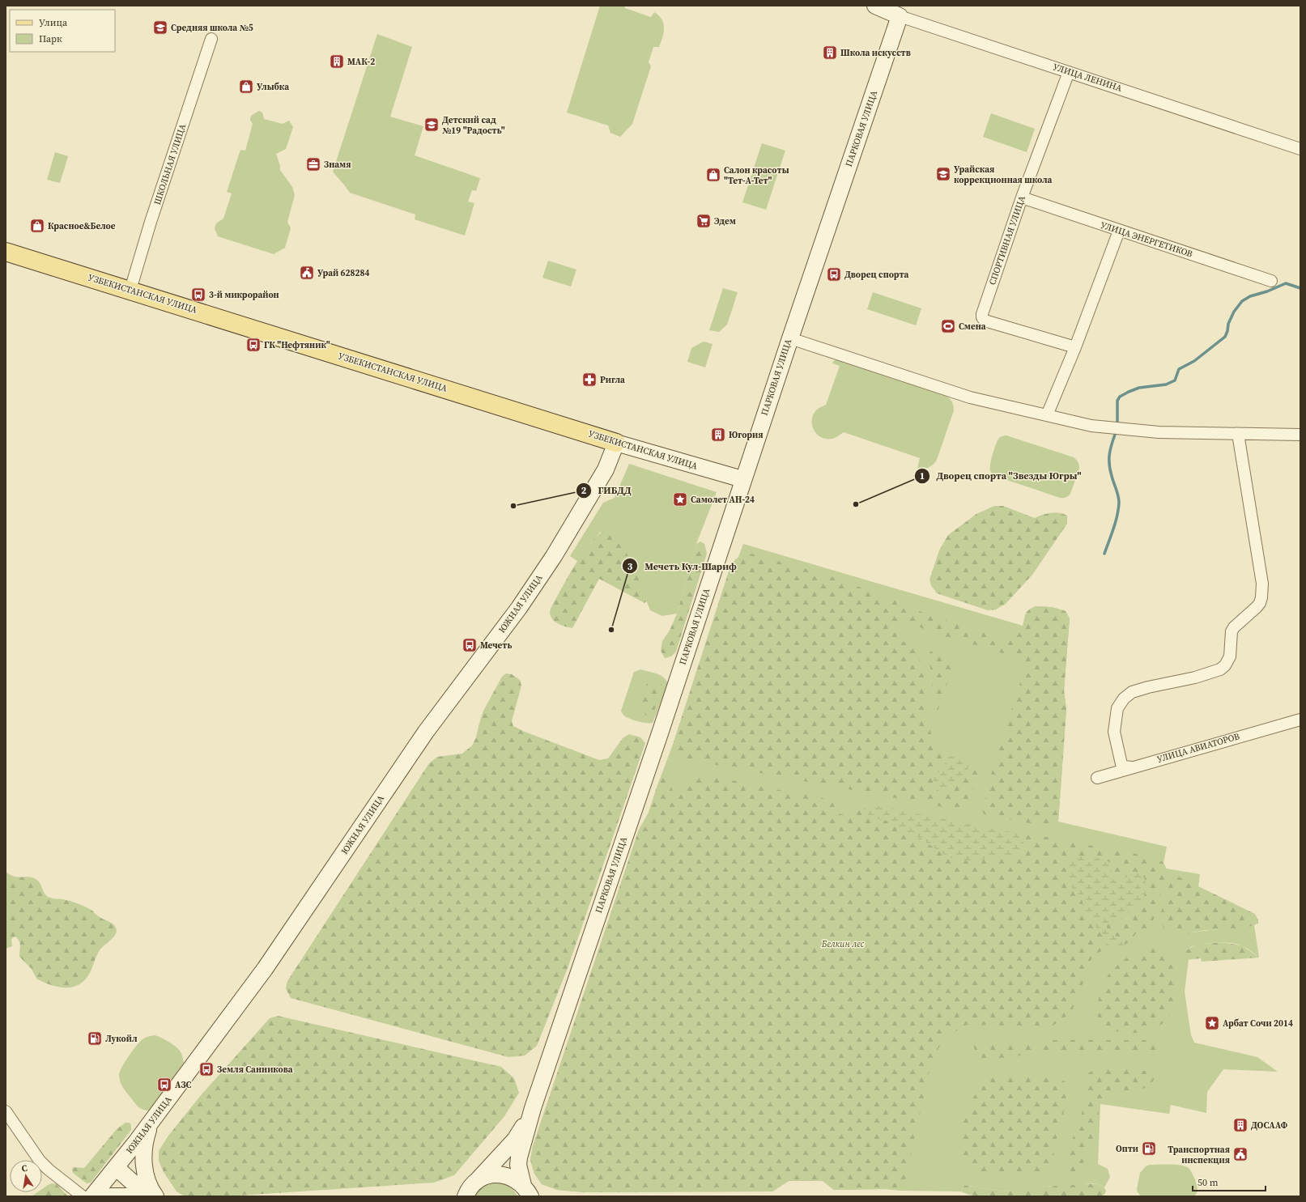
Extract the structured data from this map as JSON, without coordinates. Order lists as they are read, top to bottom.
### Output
{
  "streets": {
    "main road": [
      "УЛИЦА ЛЕНИНА",
      "ПАРКОВАЯ УЛИЦА",
      "УЗБЕКИСТАНСКАЯ УЛИЦА",
      "ЮЖНАЯ УЛИЦА"
    ],
    "street": [
      "ШКОЛЬНАЯ УЛИЦА",
      "УЛИЦА ЭНЕРГЕТИКОВ",
      "СПОРТИВНАЯ УЛИЦА",
      "УЛИЦА АВИАТОРОВ"
    ]
  },
  "crossings": [
    ["УЛИЦА ЛЕНИНА", "ПАРКОВАЯ УЛИЦА"],
    ["УЛИЦА ЛЕНИНА", "СПОРТИВНАЯ УЛИЦА"],
    ["ПАРКОВАЯ УЛИЦА", "УЗБЕКИСТАНСКАЯ УЛИЦА"],
    ["ШКОЛЬНАЯ УЛИЦА", "УЗБЕКИСТАНСКАЯ УЛИЦА"],
    ["УЛИЦА ЭНЕРГЕТИКОВ", "СПОРТИВНАЯ УЛИЦА"],
    ["УЗБЕКИСТАНСКАЯ УЛИЦА", "ЮЖНАЯ УЛИЦА"]
  ],
  "parks": ["Белкин лес"],
  "places": {
    "school or university": ["Средняя школа №5", "Детский сад №19 \"Радость\"", "Урайская коррекционная школа"],
    "building": [
      "Школа искусств",
      "МАК-2",
      "Югория",
      "ДОСААФ"
    ],
    "shop": ["Улыбка", "Салон красоты \"Тет-А-Тет\"", "Красное&Белое"],
    "office": ["Знамя"],
    "supermarket": ["Эдем"],
    "public building": ["Урай 628284", "Транспортная инспекция"],
    "bus stop": [
      "Дворец спорта",
      "3-й микрорайон",
      "ГК \"Нефтяник\"",
      "Мечеть",
      "Земля Санникова",
      "АЗС"
    ],
    "sports": ["Смена"],
    "pharmacy": ["Ригла"],
    "place": ["Самолет АН-24", "Арбат Сочи 2014"],
    "other": ["Дворец спорта \"Звезды Югры\"", "ГИБДД", "Мечеть Кул-Шариф"],
    "fuel station": ["Лукойл", "Опти"]
  },
  "legend": ["Улица", "Парк"],
  "scale_bar": "50 m",
  "north": "top"
}
